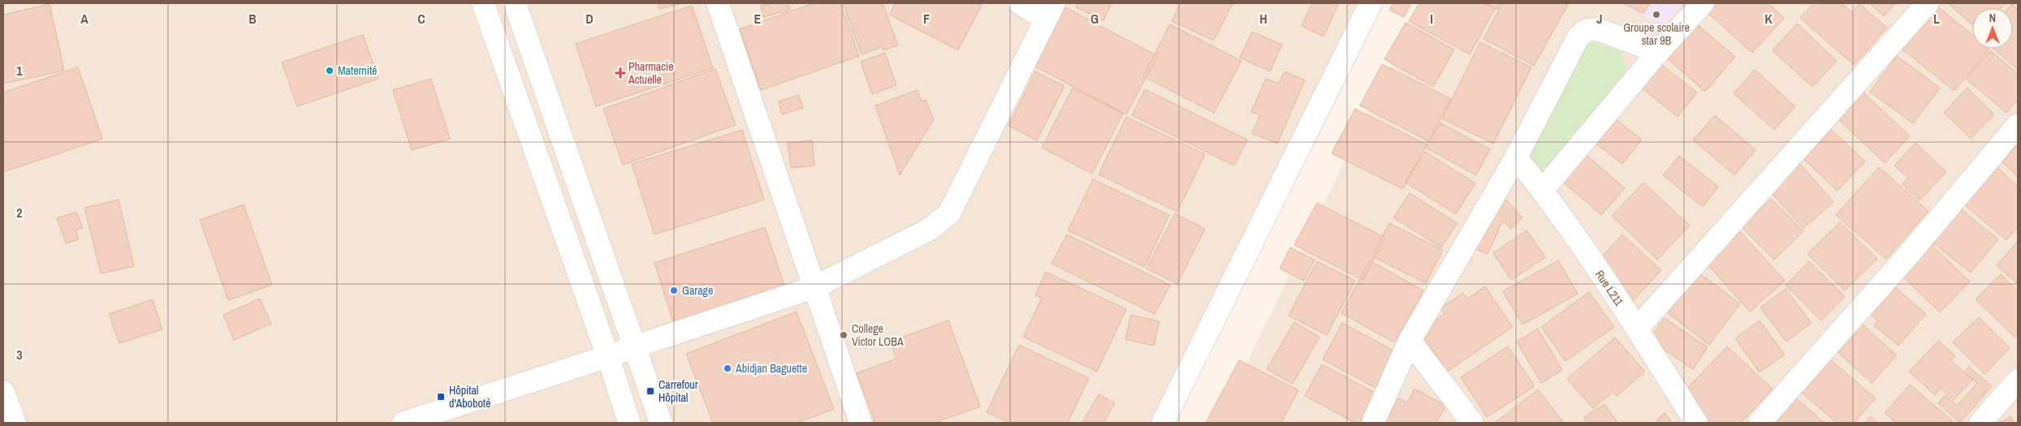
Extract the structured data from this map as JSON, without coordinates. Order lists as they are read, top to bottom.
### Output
{
  "streets": {
    "street": ["Rue L211"]
  },
  "places": {
    "other": [
      "Groupe scolaire star 9B",
      "Maternité",
      "Garage",
      "College Victor LOBA",
      "Abidjan Baguette"
    ],
    "health": ["Pharmacie Actuelle"],
    "transit": ["Carrefour Hôpital", "Hôpital d'Aboboté"]
  },
  "north": "top",
  "grid": {
    "columns": [
      "A",
      "B",
      "C",
      "D",
      "E",
      "F",
      "G",
      "H",
      "I",
      "J",
      "K",
      "L"
    ],
    "rows": ["1", "2", "3"]
  }
}
